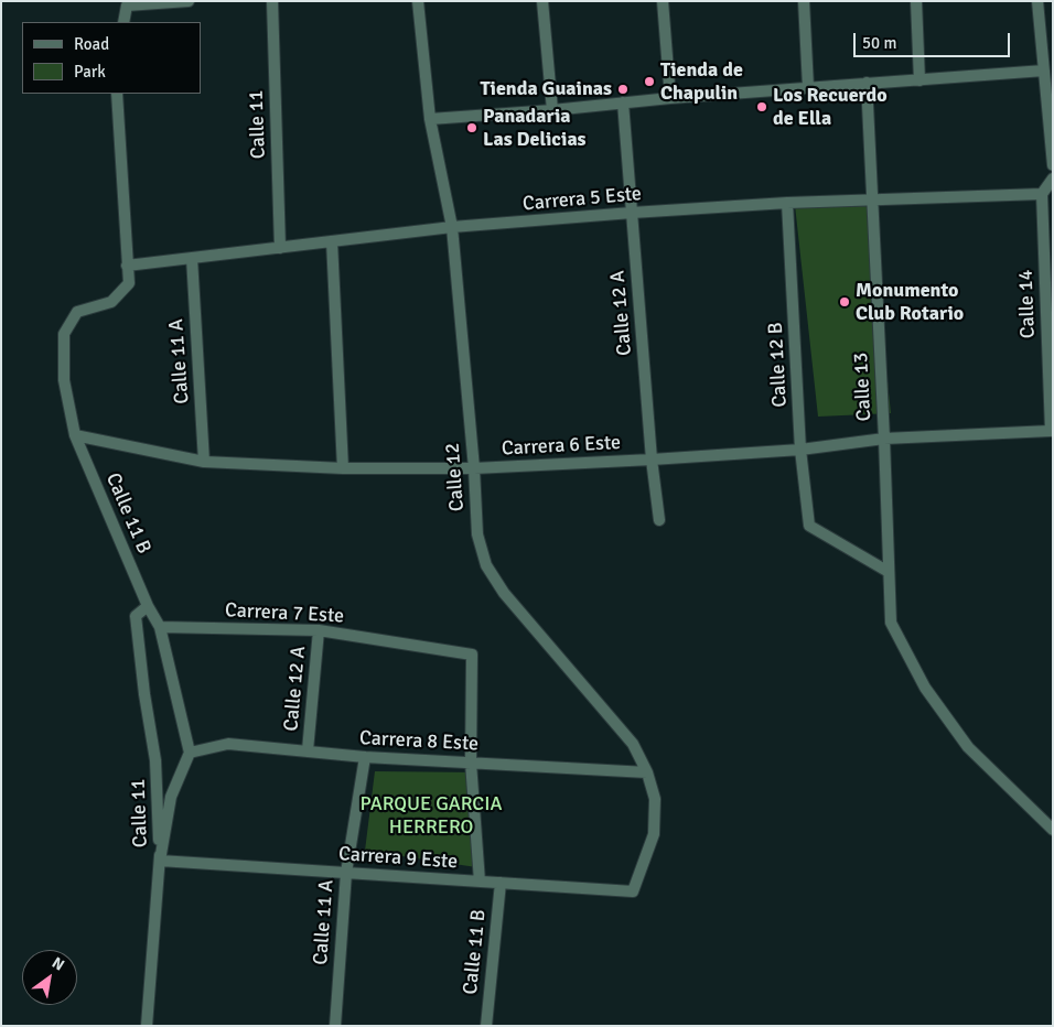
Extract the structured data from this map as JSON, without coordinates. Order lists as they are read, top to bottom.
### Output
{
  "streets": {
    "street": [
      "Calle 11",
      "Carrera 5 Este",
      "Calle 14",
      "Calle 12 A",
      "Calle 11 A",
      "Calle 12 B",
      "Calle 13",
      "Carrera 6 Este",
      "Calle 12",
      "Calle 11 B",
      "Carrera 7 Este",
      "Carrera 8 Este",
      "Carrera 9 Este"
    ]
  },
  "crossings": [
    ["Calle 11", "Carrera 5 Este"],
    ["Calle 11", "Calle 11 B"],
    ["Calle 11", "Carrera 9 Este"],
    ["Carrera 5 Este", "Calle 14"],
    ["Carrera 5 Este", "Calle 12 A"],
    ["Carrera 5 Este", "Calle 11 A"],
    ["Carrera 5 Este", "Calle 12 B"],
    ["Carrera 5 Este", "Calle 13"],
    ["Carrera 5 Este", "Calle 12"],
    ["Carrera 5 Este", "Calle 11 B"],
    ["Calle 14", "Carrera 6 Este"],
    ["Calle 12 A", "Carrera 6 Este"],
    ["Calle 12 A", "Carrera 7 Este"],
    ["Calle 12 A", "Carrera 8 Este"],
    ["Calle 11 A", "Carrera 6 Este"],
    ["Calle 11 A", "Carrera 8 Este"],
    ["Calle 11 A", "Carrera 9 Este"],
    ["Calle 12 B", "Calle 13"],
    ["Calle 12 B", "Carrera 6 Este"],
    ["Calle 13", "Carrera 6 Este"],
    ["Carrera 6 Este", "Calle 12"],
    ["Carrera 6 Este", "Calle 11 B"],
    ["Calle 12", "Carrera 8 Este"],
    ["Calle 12", "Carrera 9 Este"],
    ["Calle 11 B", "Carrera 7 Este"],
    ["Calle 11 B", "Carrera 8 Este"],
    ["Calle 11 B", "Carrera 9 Este"]
  ],
  "parks": ["PARQUE GARCIA HERRERO"],
  "places": [
    "Tienda de Chapulin",
    "Tienda Guainas",
    "Los Recuerdo de Ella",
    "Panadaria Las Delicias",
    "Monumento Club Rotario"
  ],
  "legend": ["Road", "Park"],
  "scale_bar": "50 m",
  "north": "top right"
}
